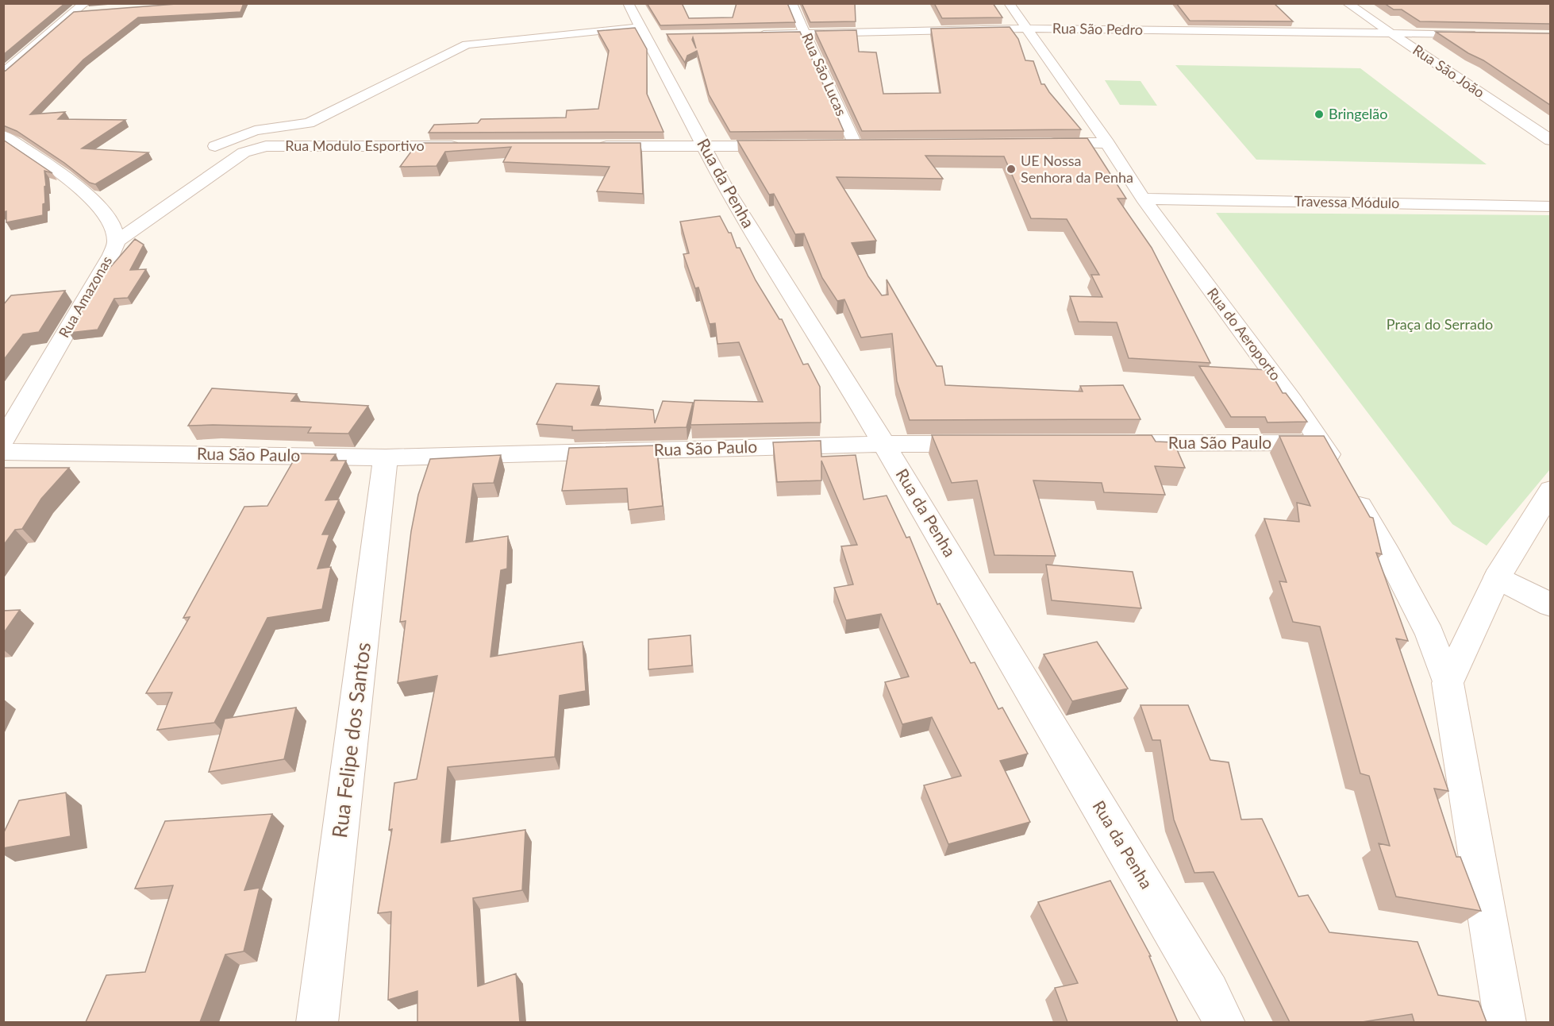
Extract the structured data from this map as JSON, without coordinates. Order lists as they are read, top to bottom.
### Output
{
  "streets": {
    "street": [
      "Rua São Pedro",
      "Rua São João",
      "Rua São Lucas",
      "Rua Modulo Esportivo",
      "Rua da Penha",
      "Travessa Módulo",
      "Rua Amazonas",
      "Rua do Aeroporto",
      "Rua São Paulo",
      "Rua Felipe dos Santos"
    ]
  },
  "crossings": [
    ["Rua São Pedro", "Rua São João"],
    ["Rua São Pedro", "Rua São Lucas"],
    ["Rua São Pedro", "Rua do Aeroporto"],
    ["Rua Modulo Esportivo", "Rua Amazonas"],
    ["Rua da Penha", "Rua São Paulo"],
    ["Travessa Módulo", "Rua do Aeroporto"],
    ["Rua do Aeroporto", "Rua São Paulo"],
    ["Rua São Paulo", "Rua Felipe dos Santos"]
  ],
  "parks": ["Praça do Serrado"],
  "places": ["Bringelão", "UE Nossa Senhora da Penha"]
}
